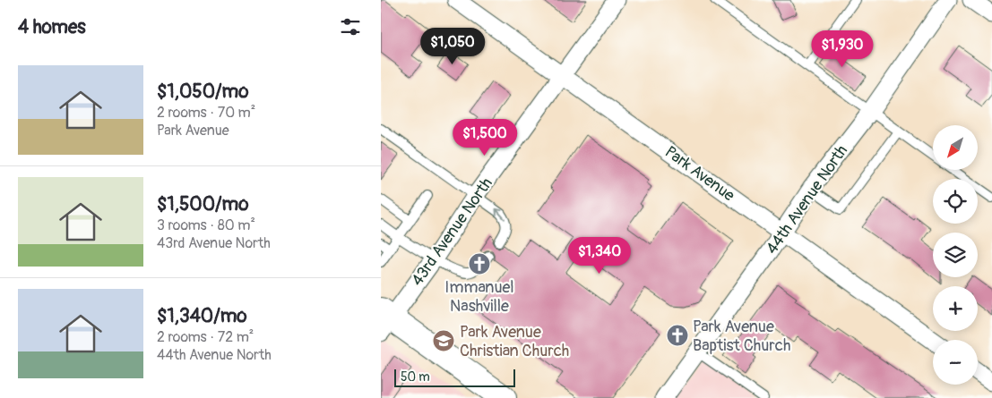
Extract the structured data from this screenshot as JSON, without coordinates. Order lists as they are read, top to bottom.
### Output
{
  "streets": {
    "street": ["Park Avenue", "44th Avenue North", "43rd Avenue North"]
  },
  "crossings": [
    ["Park Avenue", "44th Avenue North"],
    ["Park Avenue", "43rd Avenue North"]
  ],
  "places": {
    "church": ["Immanuel Nashville", "Park Avenue Baptist Church"],
    "school or university": ["Park Avenue Christian Church"]
  },
  "scale_bar": "50 m",
  "north": "bottom left",
  "page": {
    "heading": "4 homes",
    "price": [
      "$1,050",
      "$1,930",
      "$1,500",
      "$1,340"
    ],
    "list": [
      {
        "name": "$1,050/mo",
        "note": "2 rooms · 70 m² · Park Avenue"
      },
      {
        "name": "$1,500/mo",
        "note": "3 rooms · 80 m² · 43rd Avenue North"
      },
      {
        "name": "$1,340/mo",
        "note": "2 rooms · 72 m² · 44th Avenue North"
      }
    ],
    "map_buttons": ["+", "−"],
    "scale": "50 m"
  }
}
